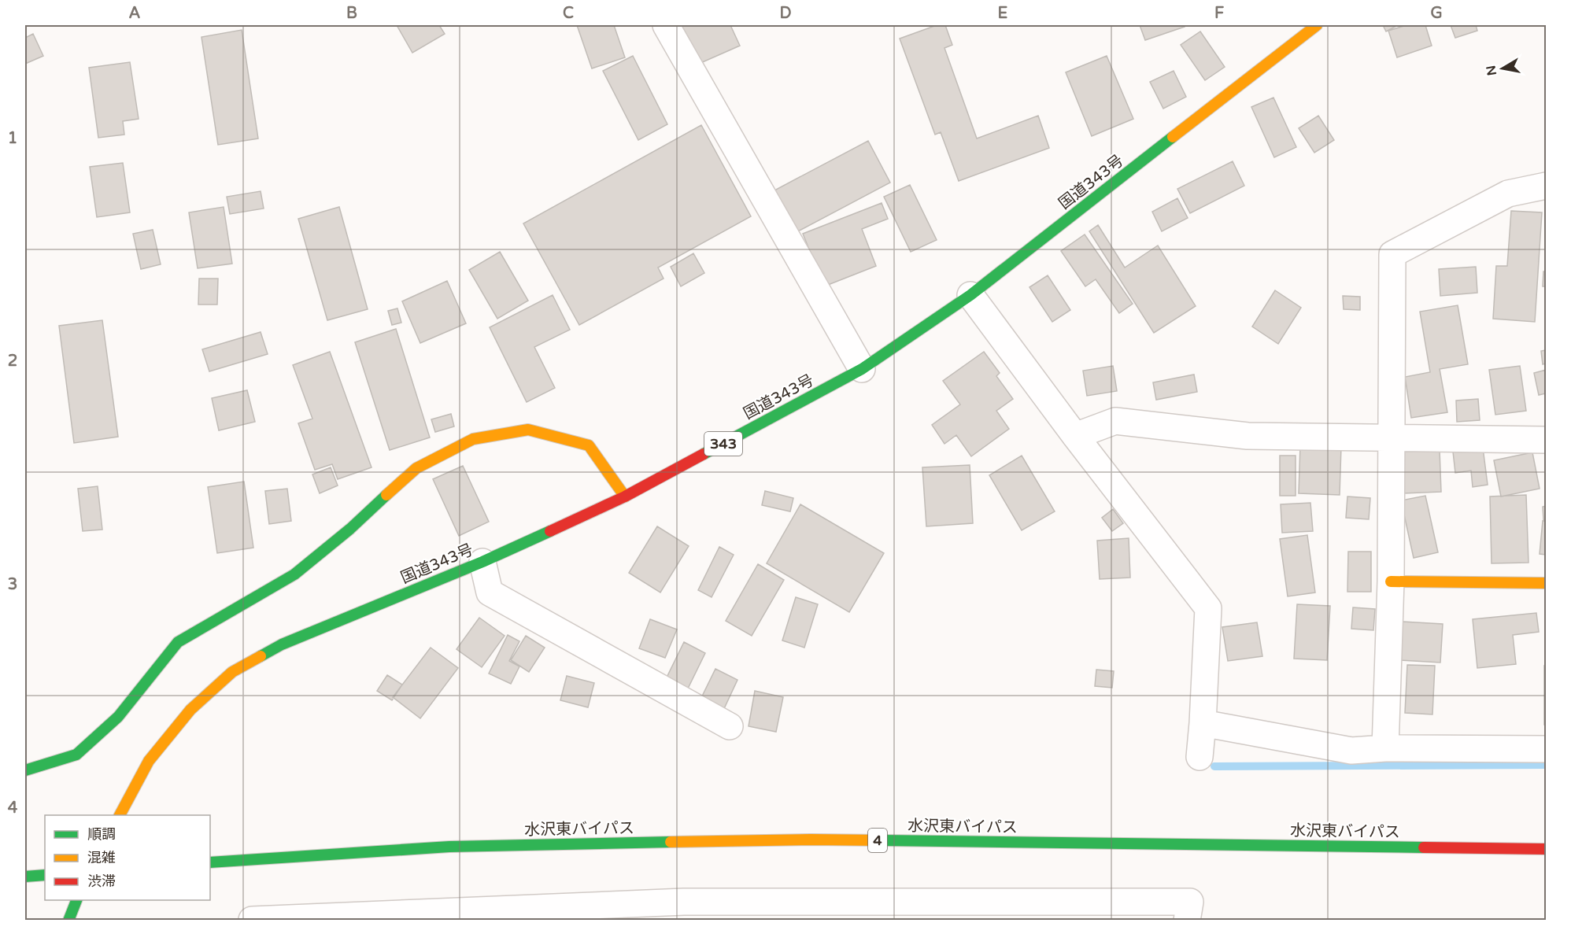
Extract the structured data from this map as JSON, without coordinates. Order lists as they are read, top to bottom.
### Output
{
  "streets": {
    "main road": [
      "国道343号",
      "343",
      "水沢東バイパス",
      "4"
    ]
  },
  "legend": ["順調", "混雑", "渋滞"],
  "north": "left",
  "grid": {
    "columns": [
      "A",
      "B",
      "C",
      "D",
      "E",
      "F",
      "G"
    ],
    "rows": [
      "1",
      "2",
      "3",
      "4"
    ]
  }
}
